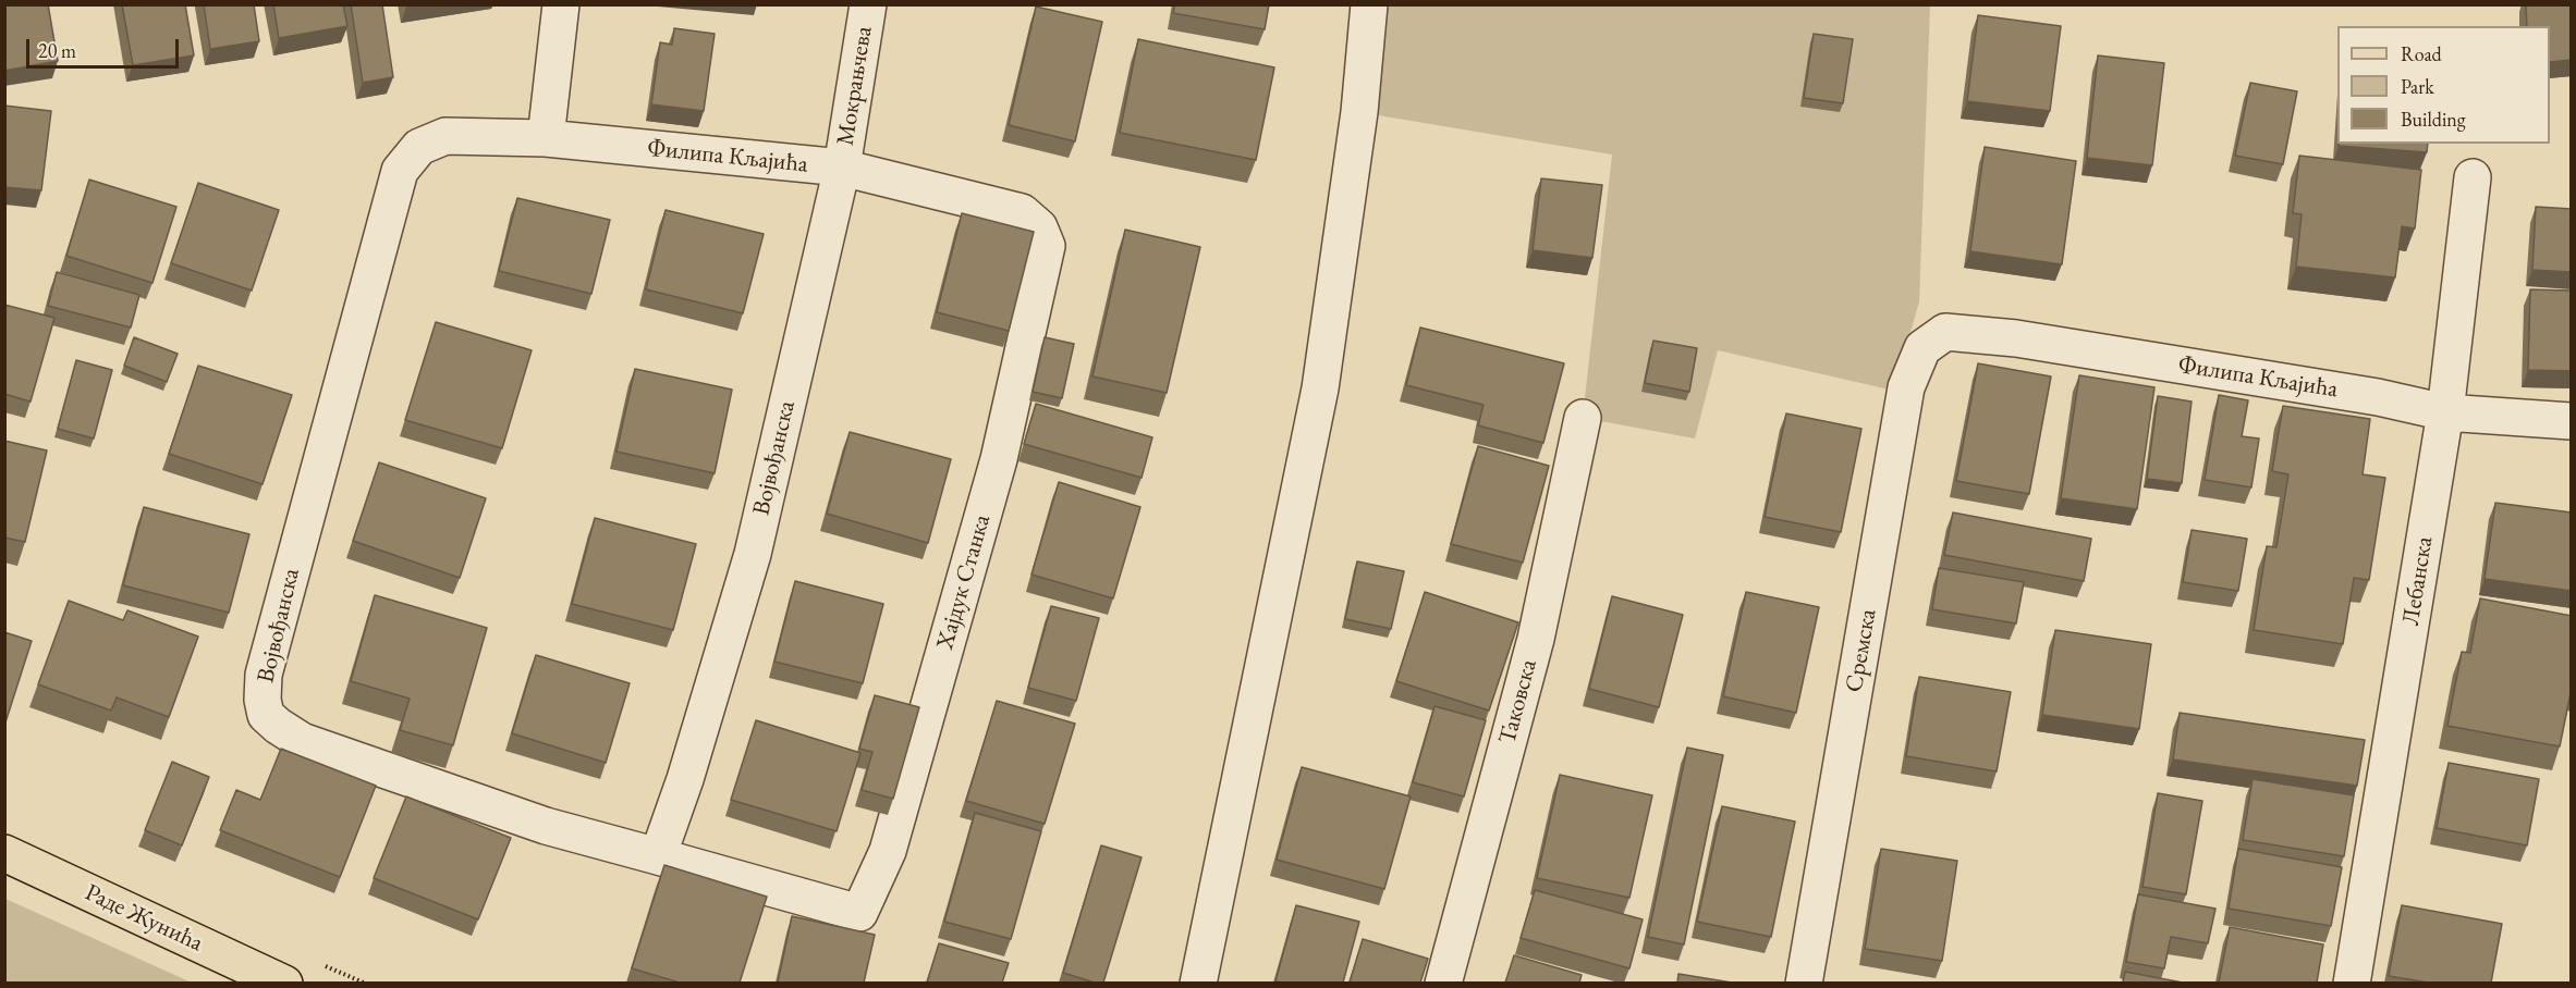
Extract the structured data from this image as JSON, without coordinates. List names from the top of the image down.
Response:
{
  "streets": {
    "main road": ["Раде Жунића"],
    "street": [
      "Мокрањчева",
      "Филипа Кљајића",
      "Војвођанска",
      "Лебанска",
      "Хајдук Станка",
      "Сремска",
      "Таковска"
    ]
  },
  "crossings": [
    ["Мокрањчева", "Филипа Кљајића"],
    ["Мокрањчева", "Војвођанска"],
    ["Филипа Кљајића", "Војвођанска"],
    ["Филипа Кљајића", "Лебанска"],
    ["Филипа Кљајића", "Хајдук Станка"],
    ["Филипа Кљајића", "Сремска"],
    ["Војвођанска", "Хајдук Станка"]
  ],
  "legend": ["Road", "Park", "Building"],
  "scale_bar": "20 m"
}
